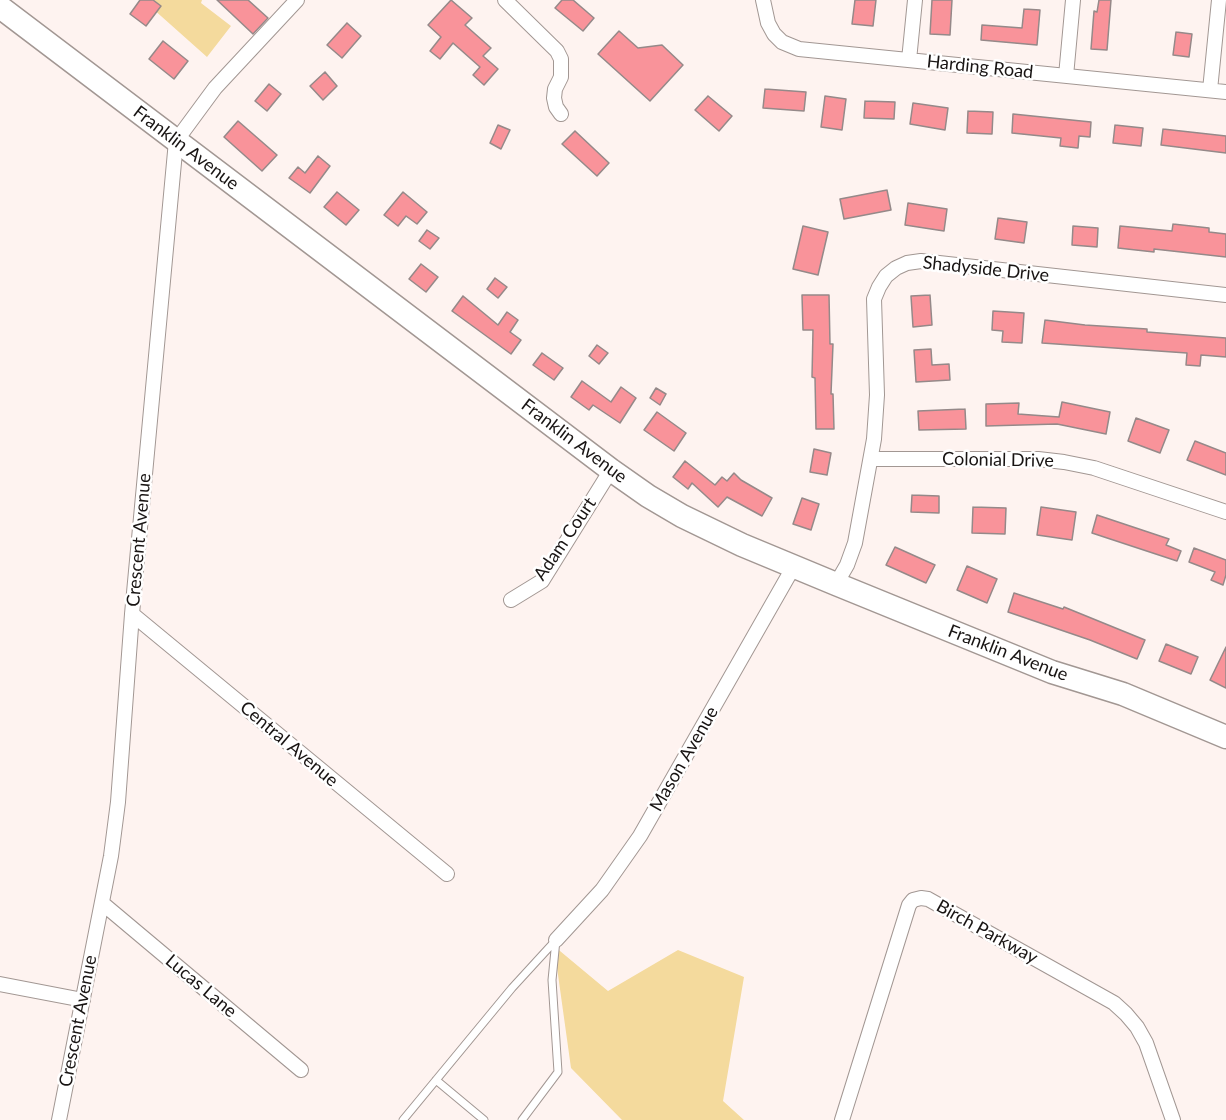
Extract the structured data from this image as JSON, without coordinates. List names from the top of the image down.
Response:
{
  "streets": {
    "main road": ["Franklin Avenue"],
    "street": [
      "Harding Road",
      "Shadyside Drive",
      "Colonial Drive",
      "Adam Court",
      "Crescent Avenue",
      "Central Avenue",
      "Mason Avenue",
      "Birch Parkway",
      "Lucas Lane"
    ]
  },
  "crossings": [
    ["Franklin Avenue", "Shadyside Drive"],
    ["Franklin Avenue", "Adam Court"],
    ["Franklin Avenue", "Crescent Avenue"],
    ["Franklin Avenue", "Mason Avenue"],
    ["Shadyside Drive", "Colonial Drive"],
    ["Crescent Avenue", "Central Avenue"],
    ["Crescent Avenue", "Lucas Lane"]
  ]
}
